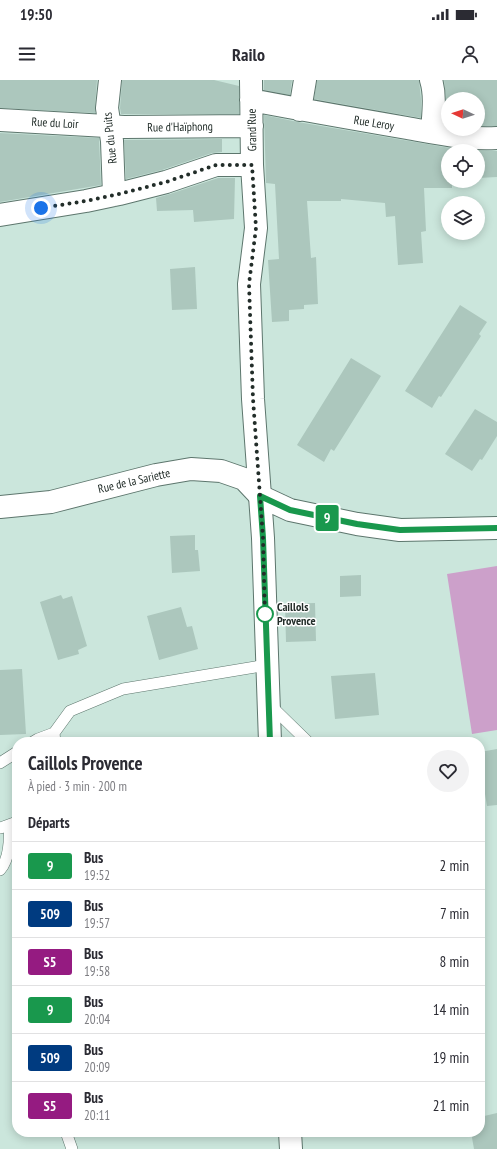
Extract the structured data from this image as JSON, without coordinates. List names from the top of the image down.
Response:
{
  "streets": {
    "street": [
      "Rue du Loir",
      "Rue Leroy",
      "Rue d'Haïphong",
      "Grand'Rue",
      "Rue du Puits",
      "Rue de la Sariette"
    ]
  },
  "crossings": [
    ["Rue du Loir", "Rue d'Haïphong"],
    ["Rue du Loir", "Rue du Puits"],
    ["Rue Leroy", "Grand'Rue"],
    ["Rue d'Haïphong", "Grand'Rue"],
    ["Rue d'Haïphong", "Rue du Puits"],
    ["Grand'Rue", "Rue de la Sariette"]
  ],
  "places": ["Caillols Provence"],
  "lines": ["bus line 9"],
  "north": "left",
  "page": {
    "status": "19:50",
    "header": "Railo",
    "on_map": "9",
    "heading": [
      ["Caillols Provence", "À pied · 3 min · 200 m"],
      "Départs"
    ],
    "list": [
      {
        "mark": "9",
        "name": "Bus",
        "note": "19:52",
        "value": "2 min"
      },
      {
        "mark": "509",
        "name": "Bus",
        "note": "19:57",
        "value": "7 min"
      },
      {
        "mark": "S5",
        "name": "Bus",
        "note": "19:58",
        "value": "8 min"
      },
      {
        "mark": "9",
        "name": "Bus",
        "note": "20:04",
        "value": "14 min"
      },
      {
        "mark": "509",
        "name": "Bus",
        "note": "20:09",
        "value": "19 min"
      },
      {
        "mark": "S5",
        "name": "Bus",
        "note": "20:11",
        "value": "21 min"
      }
    ]
  }
}
